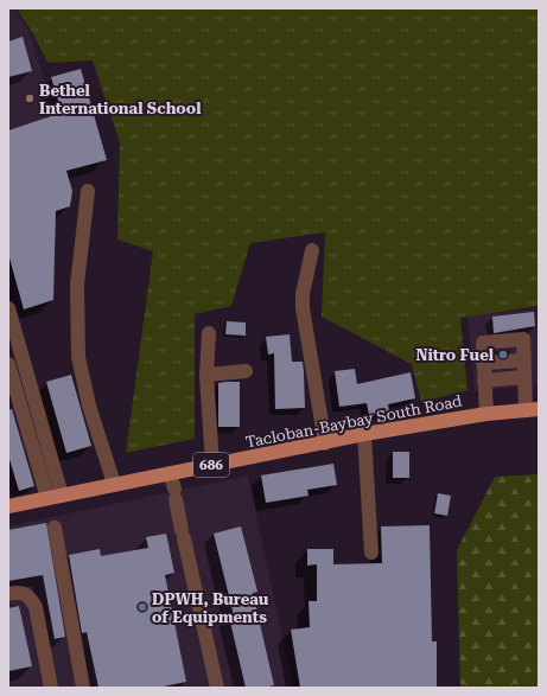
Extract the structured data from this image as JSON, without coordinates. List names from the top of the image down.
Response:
{
  "streets": {
    "main road": ["Tacloban-Baybay South Road", "686"]
  },
  "places": ["Bethel International School", "Nitro Fuel", "DPWH, Bureau of Equipments"]
}
